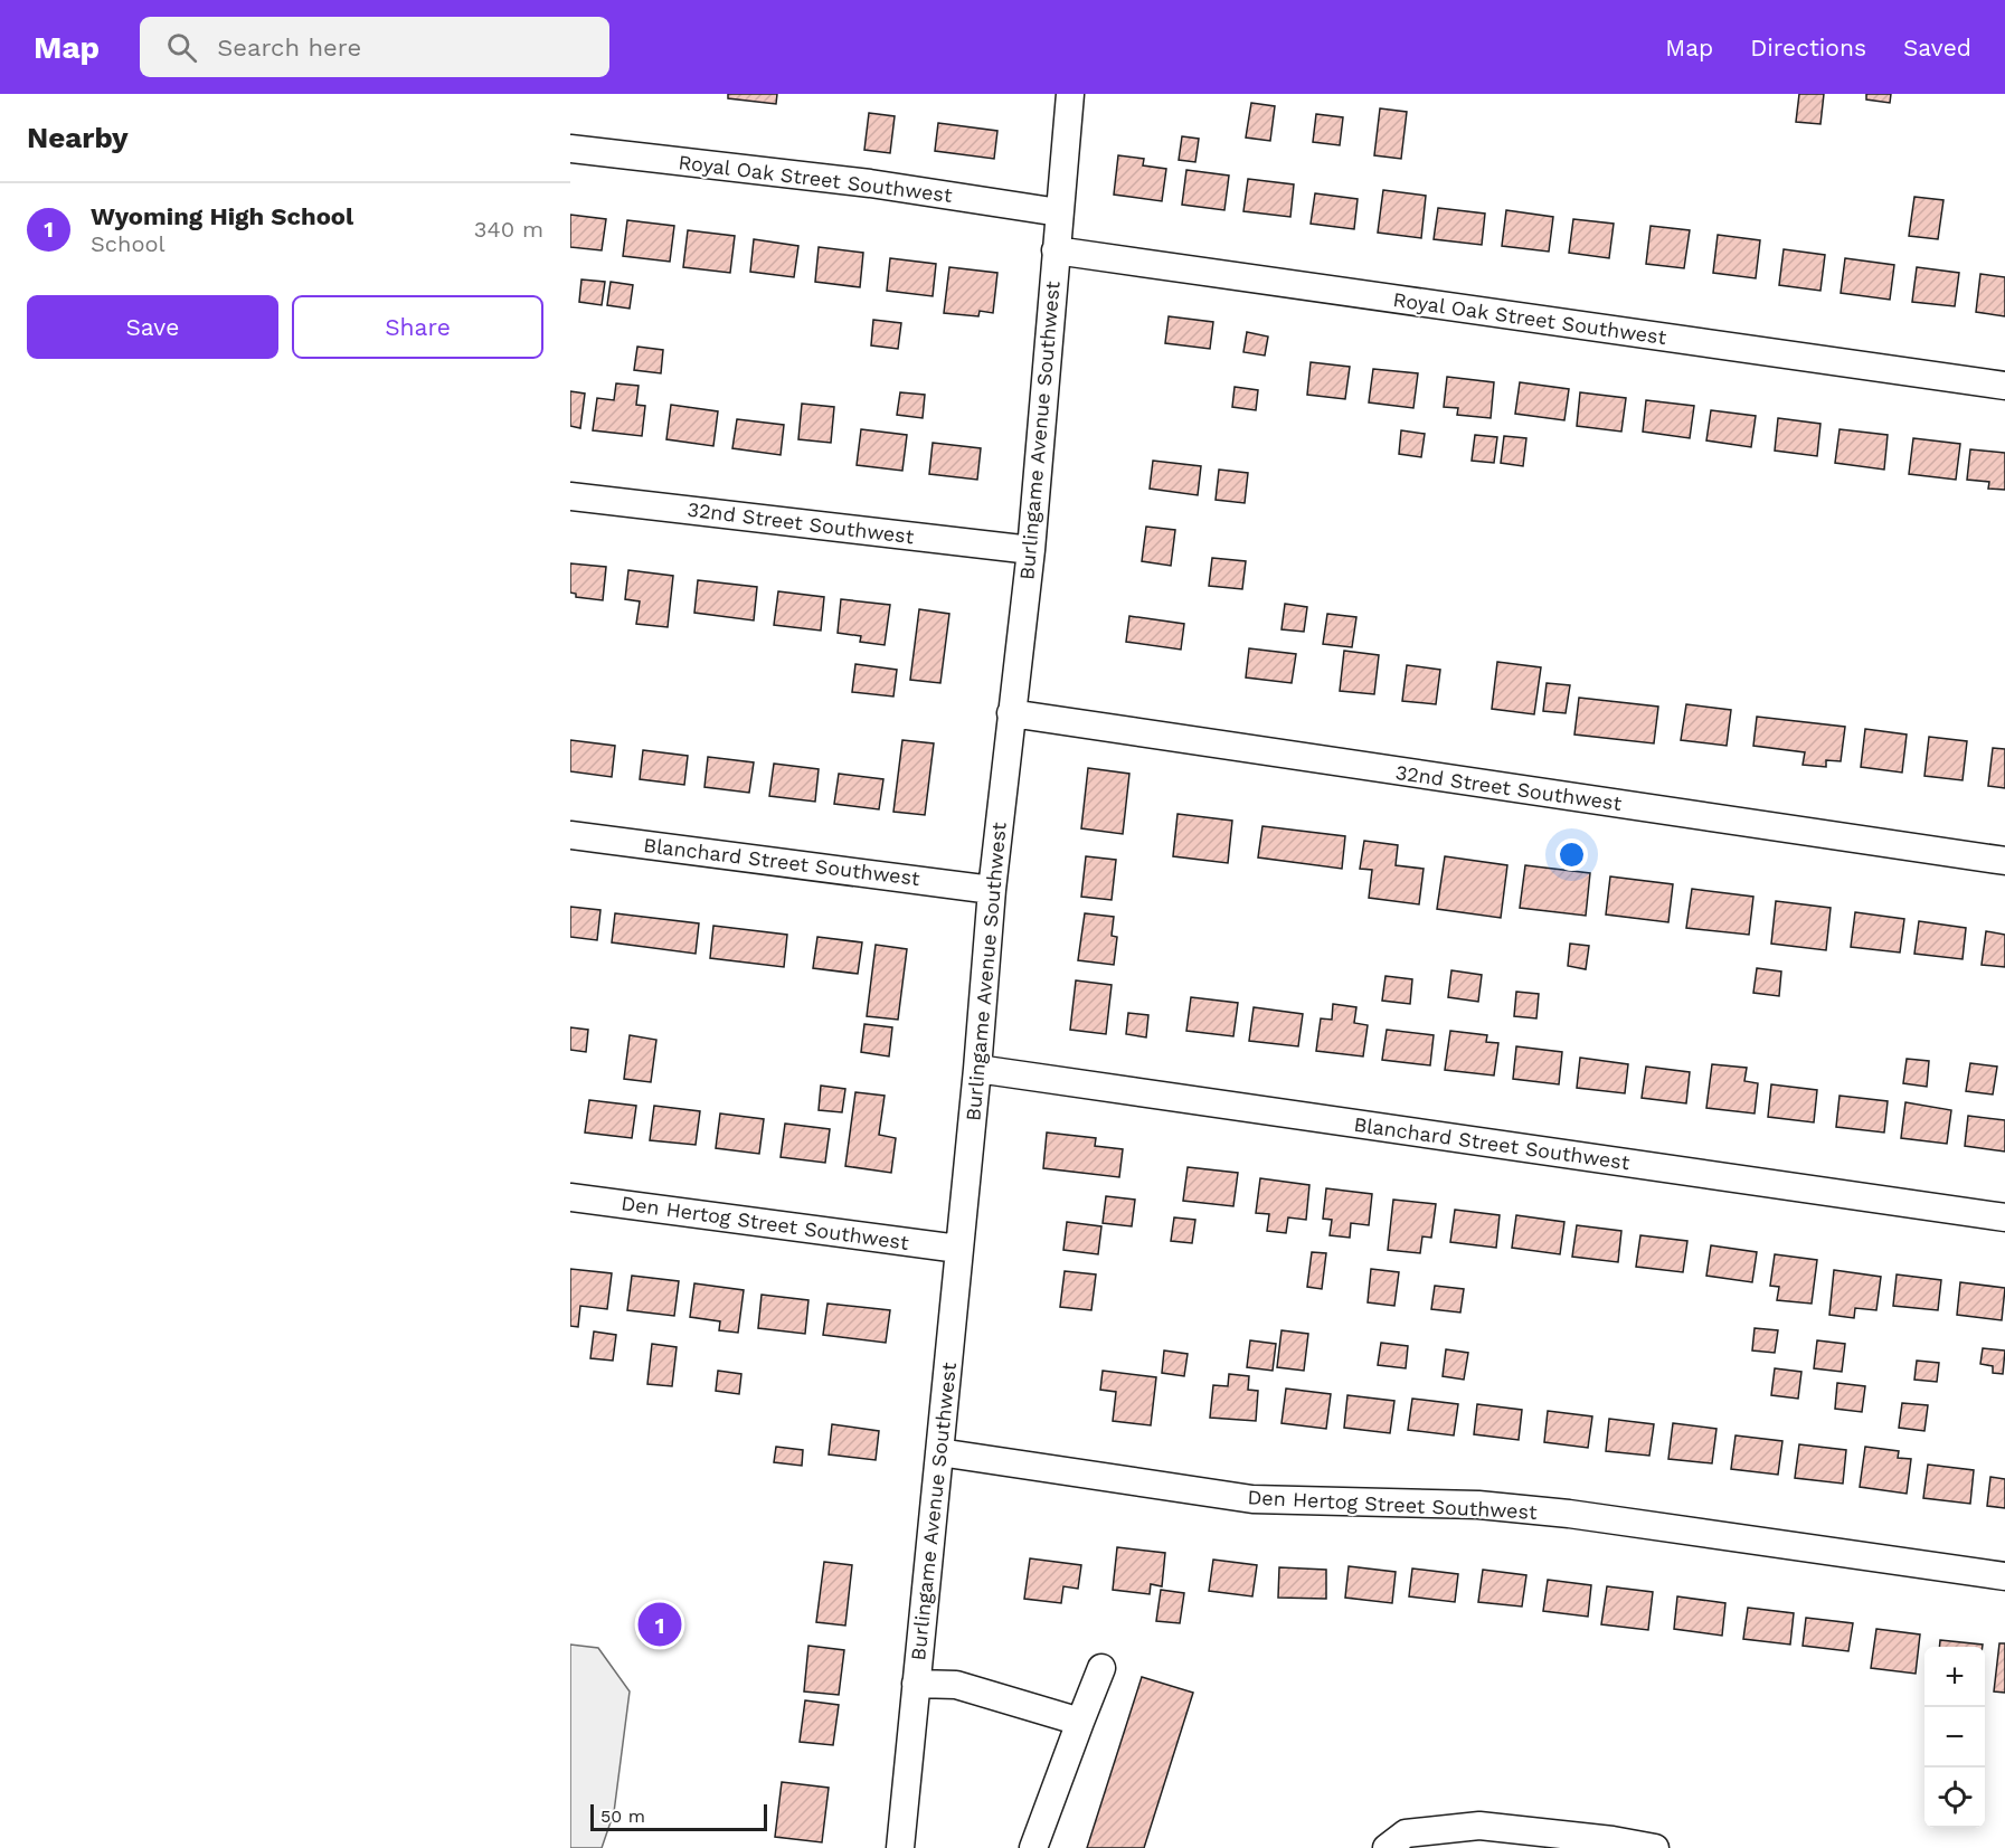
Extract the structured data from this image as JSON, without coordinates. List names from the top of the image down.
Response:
{
  "streets": {
    "street": [
      "Royal Oak Street Southwest",
      "Burlingame Avenue Southwest",
      "32nd Street Southwest",
      "Blanchard Street Southwest",
      "Den Hertog Street Southwest"
    ]
  },
  "crossings": [
    ["Royal Oak Street Southwest", "Burlingame Avenue Southwest"],
    ["Burlingame Avenue Southwest", "32nd Street Southwest"],
    ["Burlingame Avenue Southwest", "Blanchard Street Southwest"],
    ["Burlingame Avenue Southwest", "Den Hertog Street Southwest"]
  ],
  "scale_bar": "50 m",
  "page": {
    "header": "Map",
    "search": "Search here",
    "nav": ["Map", "Directions", "Saved"],
    "heading": "Nearby",
    "list": [
      {
        "mark": "1",
        "name": "Wyoming High School",
        "note": "School",
        "value": "340 m"
      }
    ],
    "buttons": ["Save", "Share"],
    "pins": "1",
    "map_buttons": ["+", "−"],
    "scale": "50 m"
  }
}
